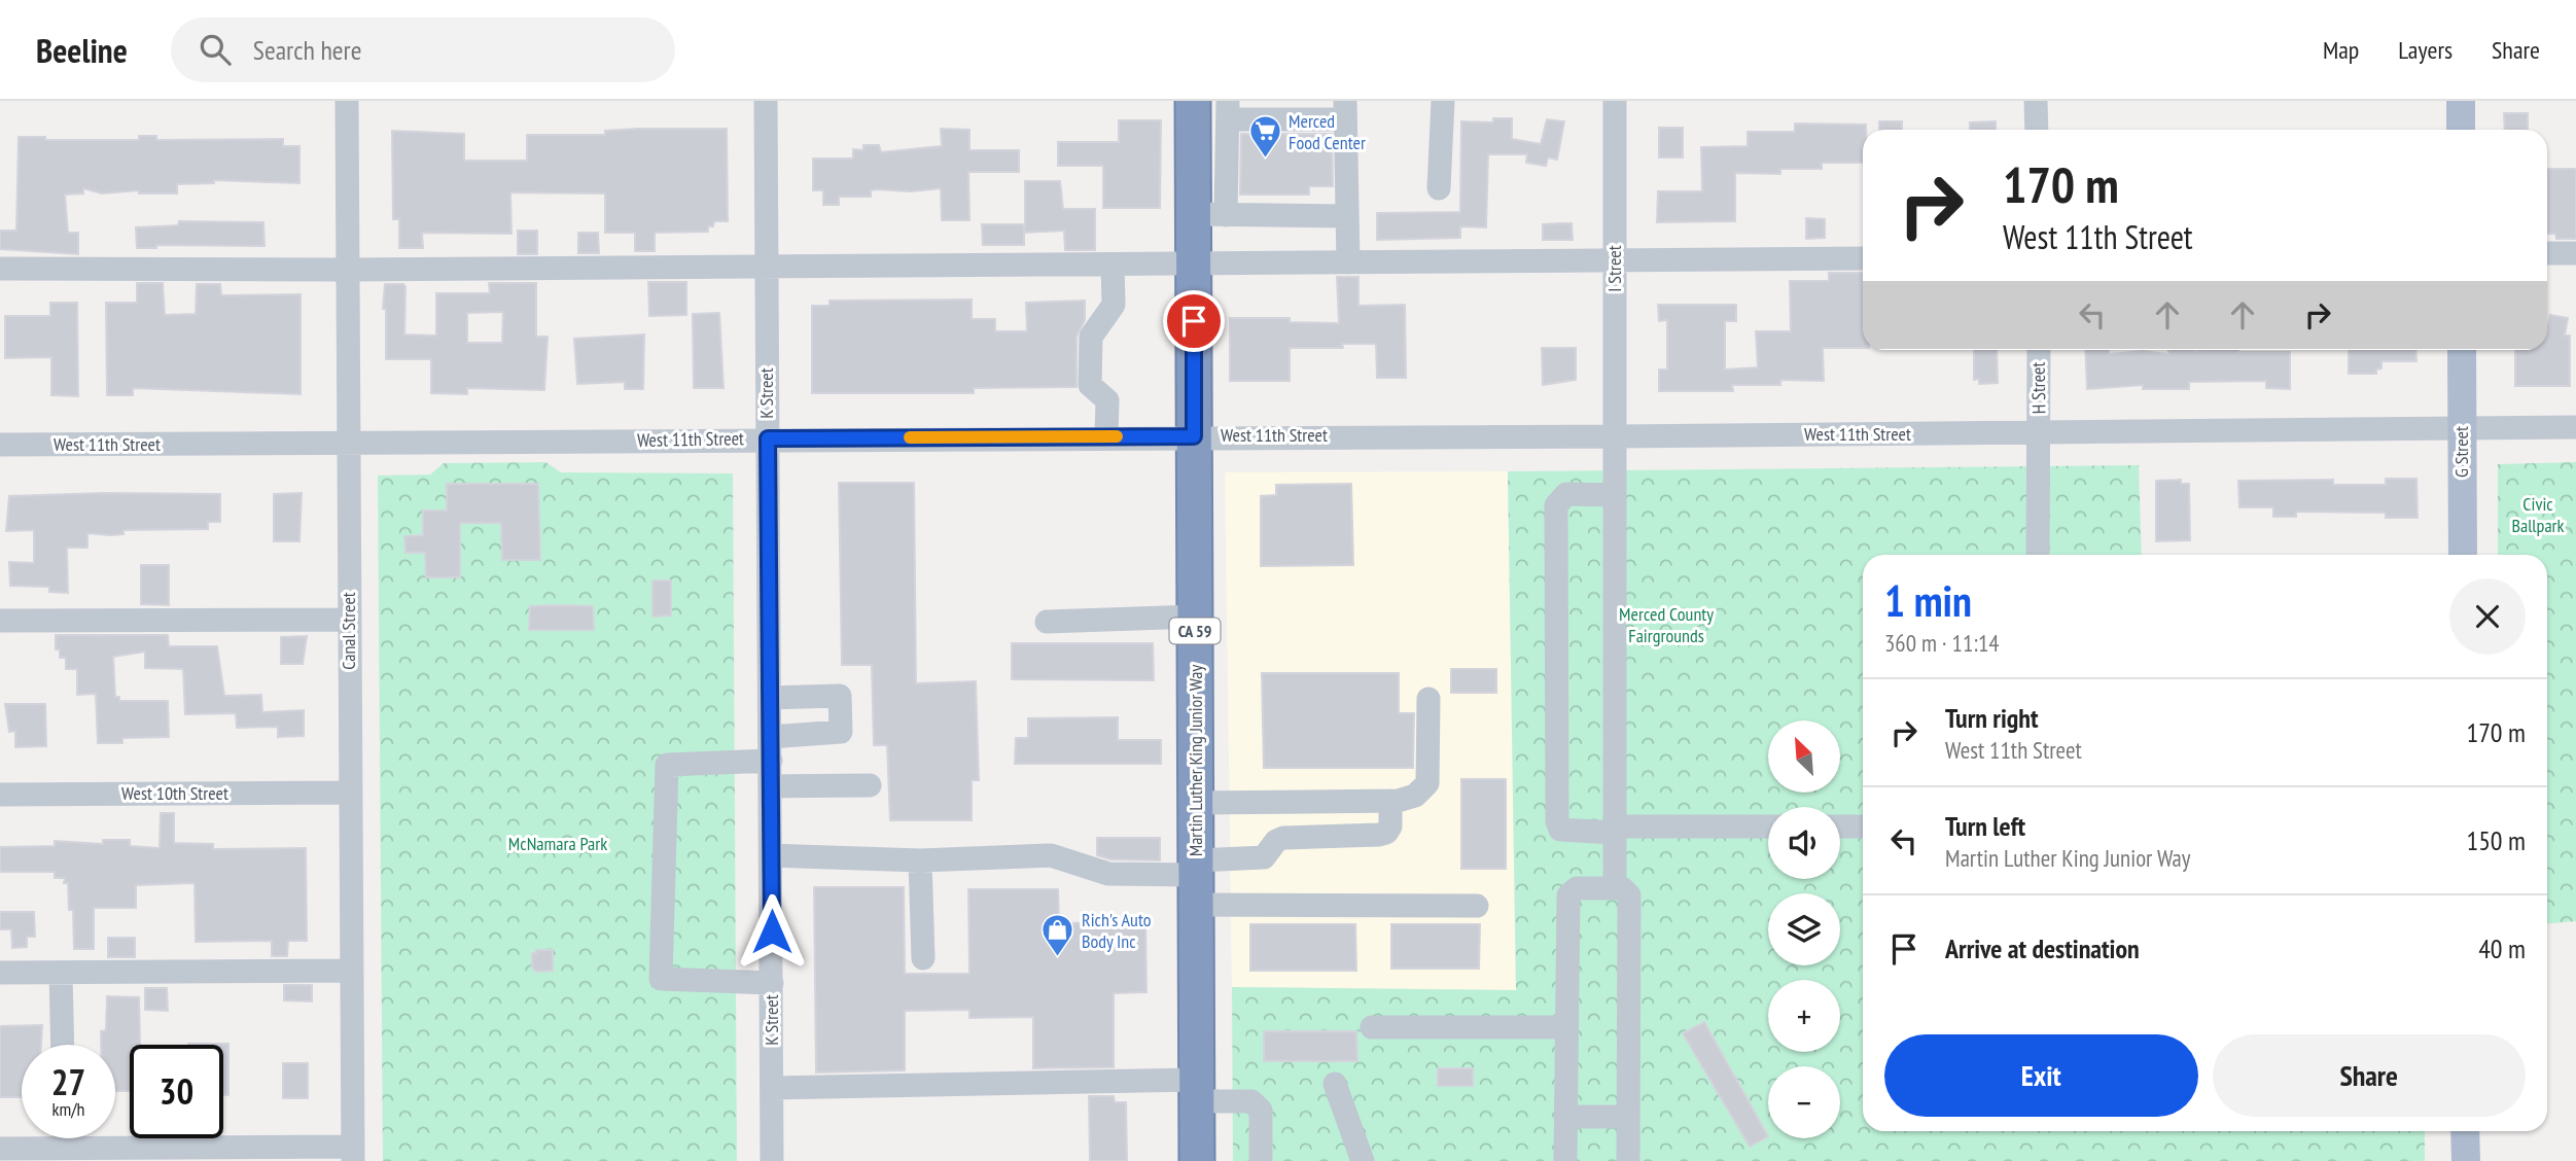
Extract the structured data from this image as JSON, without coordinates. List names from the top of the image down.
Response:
{
  "streets": {
    "highway": ["CA 59", "Martin Luther King Junior Way"],
    "main road": ["G Street"],
    "street": [
      "I Street",
      "H Street",
      "K Street",
      "West 11th Street",
      "Canal Street",
      "West 10th Street"
    ]
  },
  "crossings": [
    ["I Street", "West 11th Street"],
    ["H Street", "West 11th Street"],
    ["K Street", "West 11th Street"],
    ["West 11th Street", "G Street"],
    ["West 11th Street", "Canal Street"],
    ["West 11th Street", "Martin Luther King Junior Way"],
    ["Canal Street", "West 10th Street"]
  ],
  "parks": ["Civic Ballpark", "Merced County Fairgrounds", "McNamara Park"],
  "places": {
    "supermarket": ["Merced Food Center"],
    "shop": ["Rich's Auto Body Inc"]
  },
  "north": "top left",
  "page": {
    "header": "Beeline",
    "search": "Search here",
    "nav": ["Map", "Layers", "Share"],
    "turn": ["170 m", "West 11th Street"],
    "heading": ["1 min", "360 m · 11:14"],
    "list": [
      {
        "name": "Turn right",
        "note": "West 11th Street",
        "value": "170 m"
      },
      {
        "name": "Turn left",
        "note": "Martin Luther King Junior Way",
        "value": "150 m"
      },
      {
        "name": "Arrive at destination",
        "value": "40 m"
      }
    ],
    "map_buttons": ["+", "−"],
    "buttons": ["Exit", "Share"],
    "speed": "27 km/h",
    "limit": "30"
  }
}
